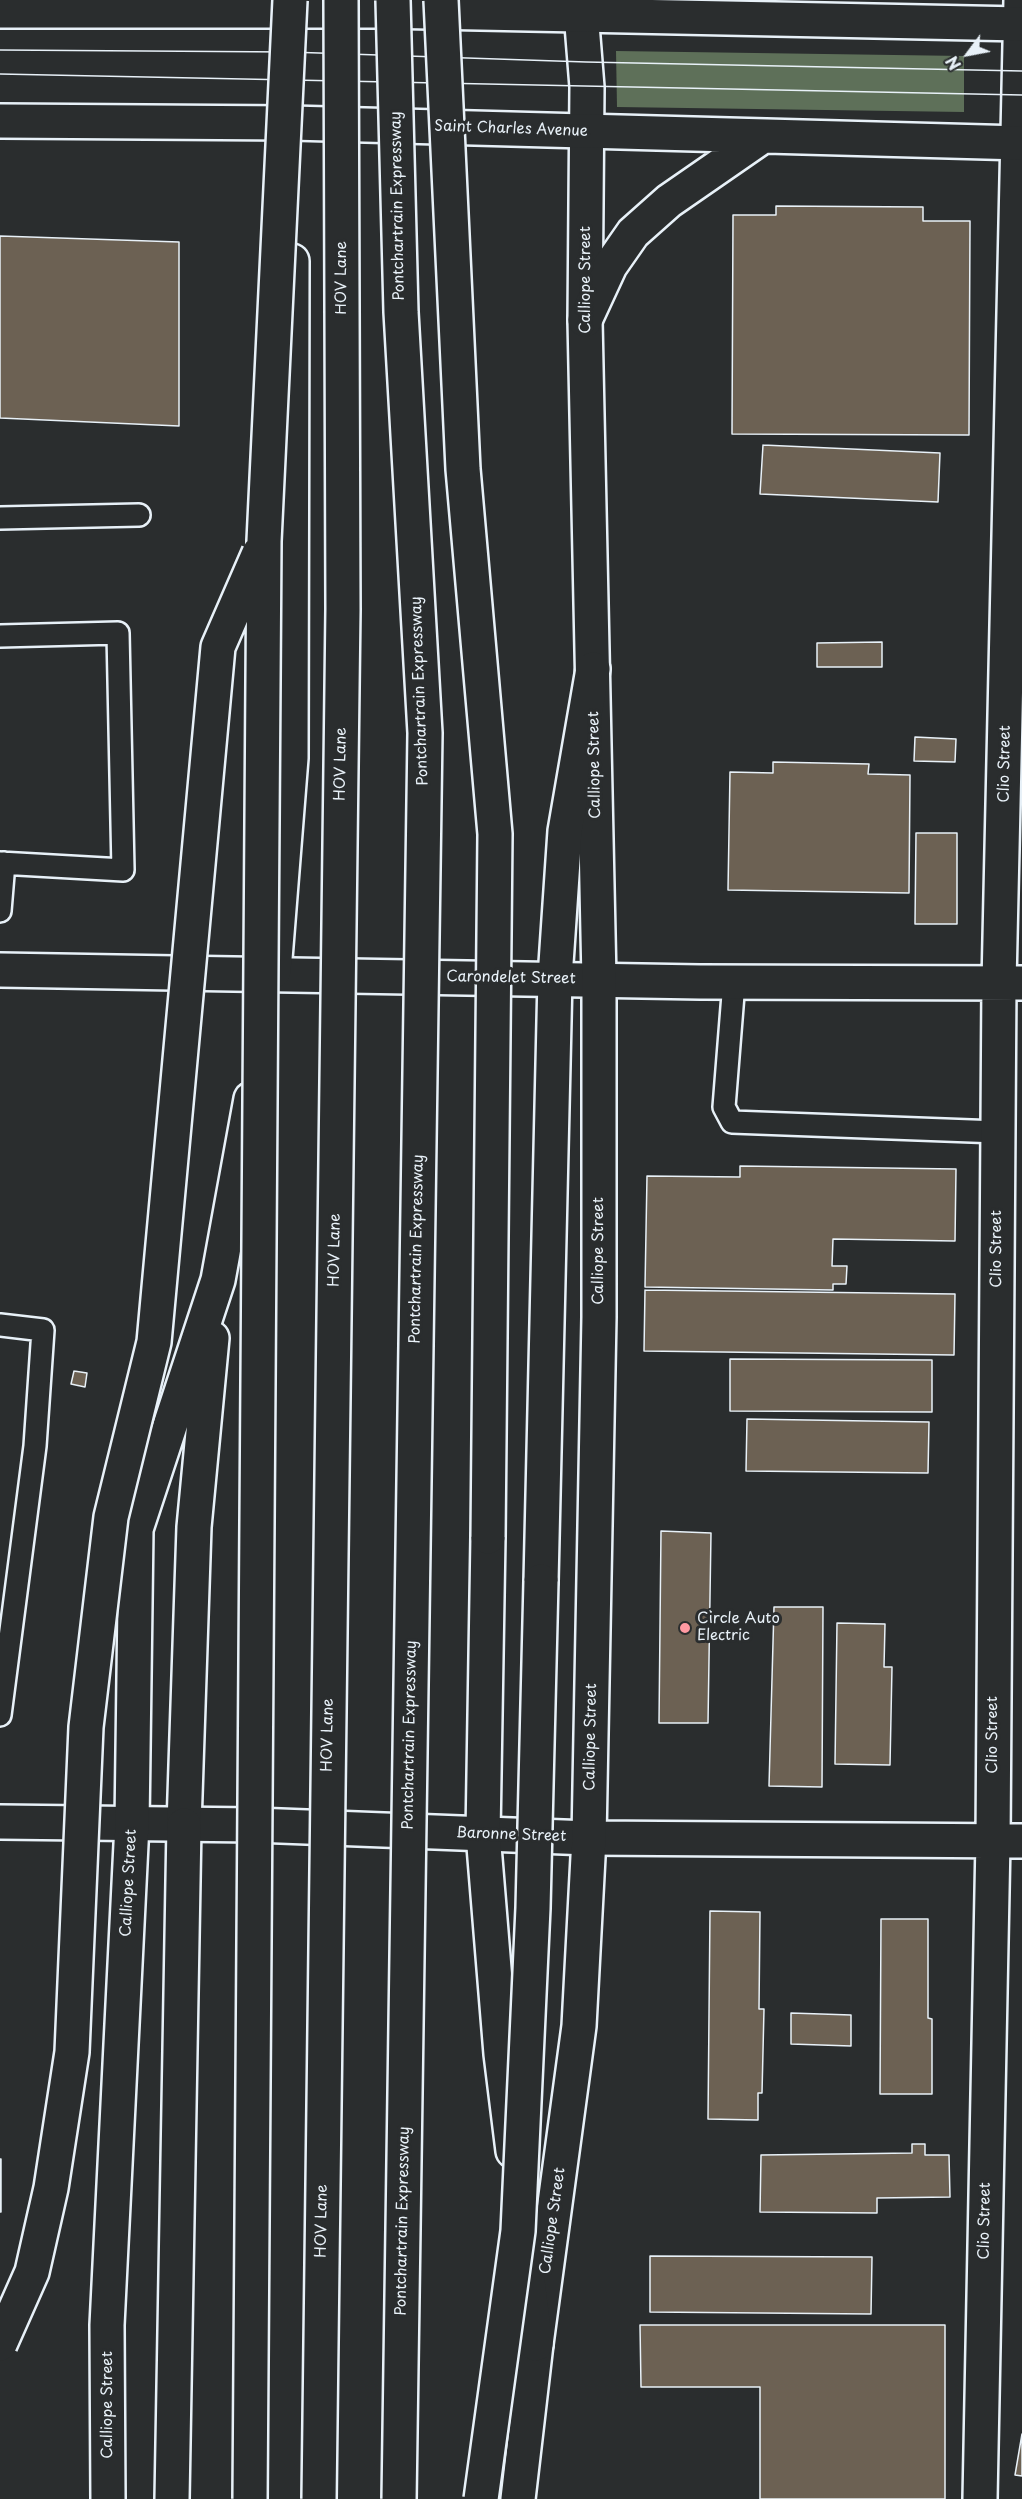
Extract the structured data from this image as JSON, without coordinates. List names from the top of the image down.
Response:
{
  "streets": {
    "main road": [
      "Saint Charles Avenue",
      "Pontchartrain Expressway",
      "HOV Lane",
      "Calliope Street",
      "Clio Street",
      "Carondelet Street",
      "Baronne Street"
    ]
  },
  "crossings": [
    ["Saint Charles Avenue", "Calliope Street"],
    ["Saint Charles Avenue", "Clio Street"],
    ["Calliope Street", "Carondelet Street"],
    ["Calliope Street", "Baronne Street"],
    ["Clio Street", "Carondelet Street"],
    ["Clio Street", "Baronne Street"]
  ],
  "places": ["Circle Auto Electric"],
  "north": "bottom left"
}
